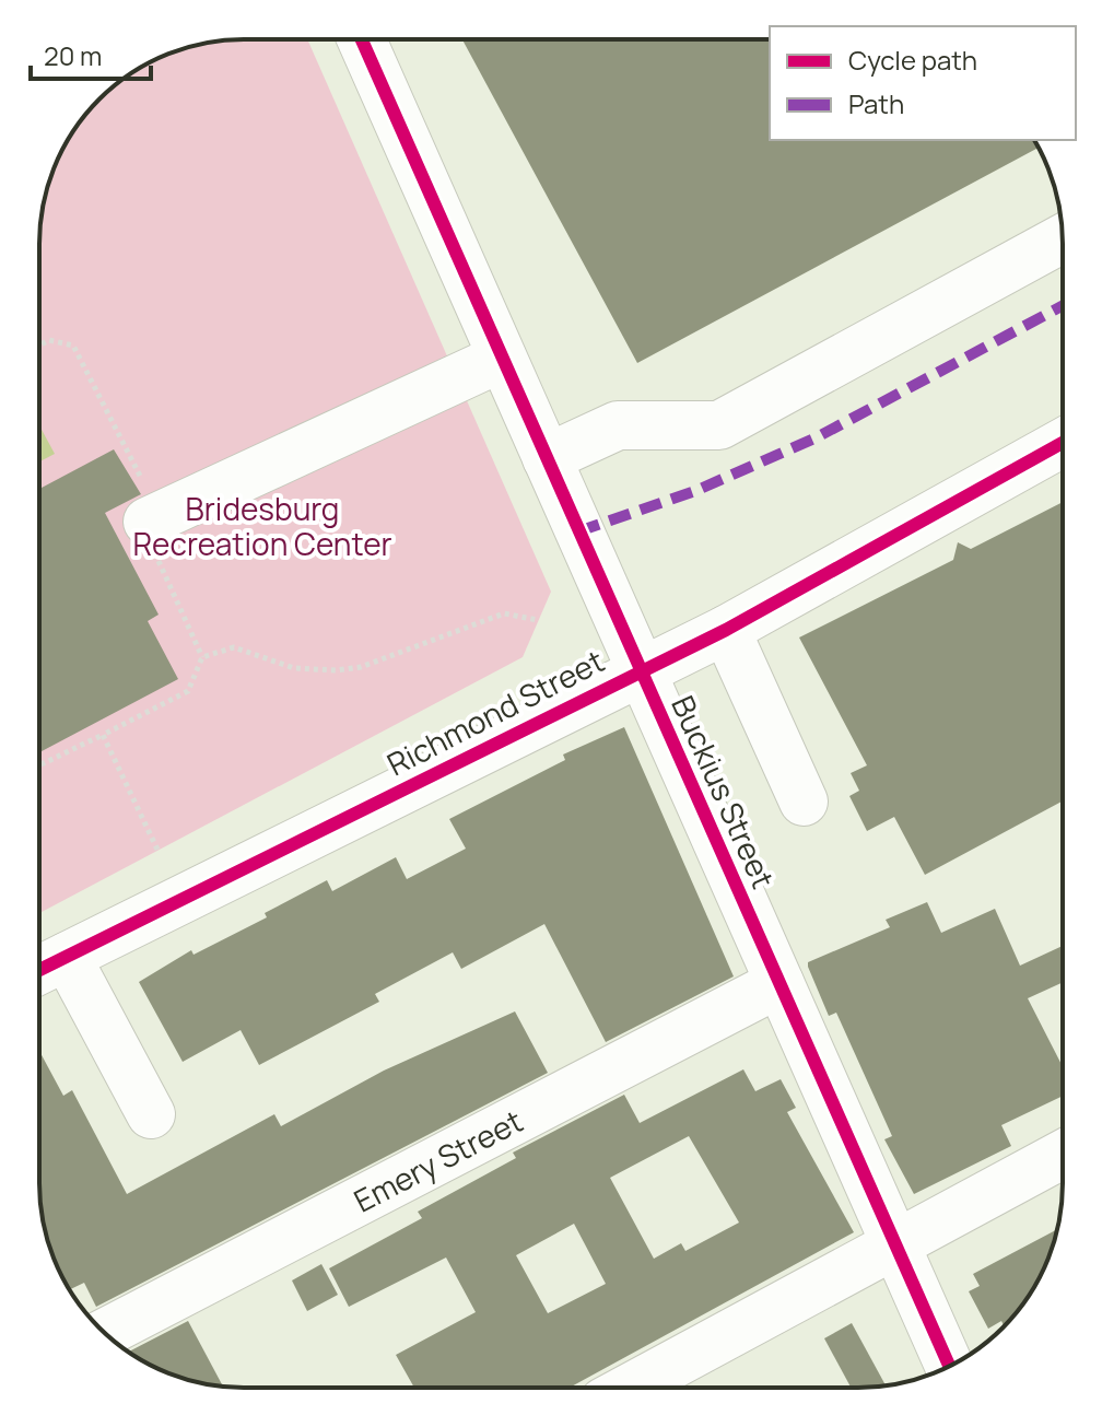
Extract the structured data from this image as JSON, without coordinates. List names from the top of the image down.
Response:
{
  "streets": {
    "street": ["Richmond Street", "Buckius Street", "Emery Street"]
  },
  "crossings": [
    ["Richmond Street", "Buckius Street"],
    ["Buckius Street", "Emery Street"]
  ],
  "parks": ["Bridesburg Recreation Center"],
  "legend": ["Cycle path", "Path"],
  "scale_bar": "20 m"
}
